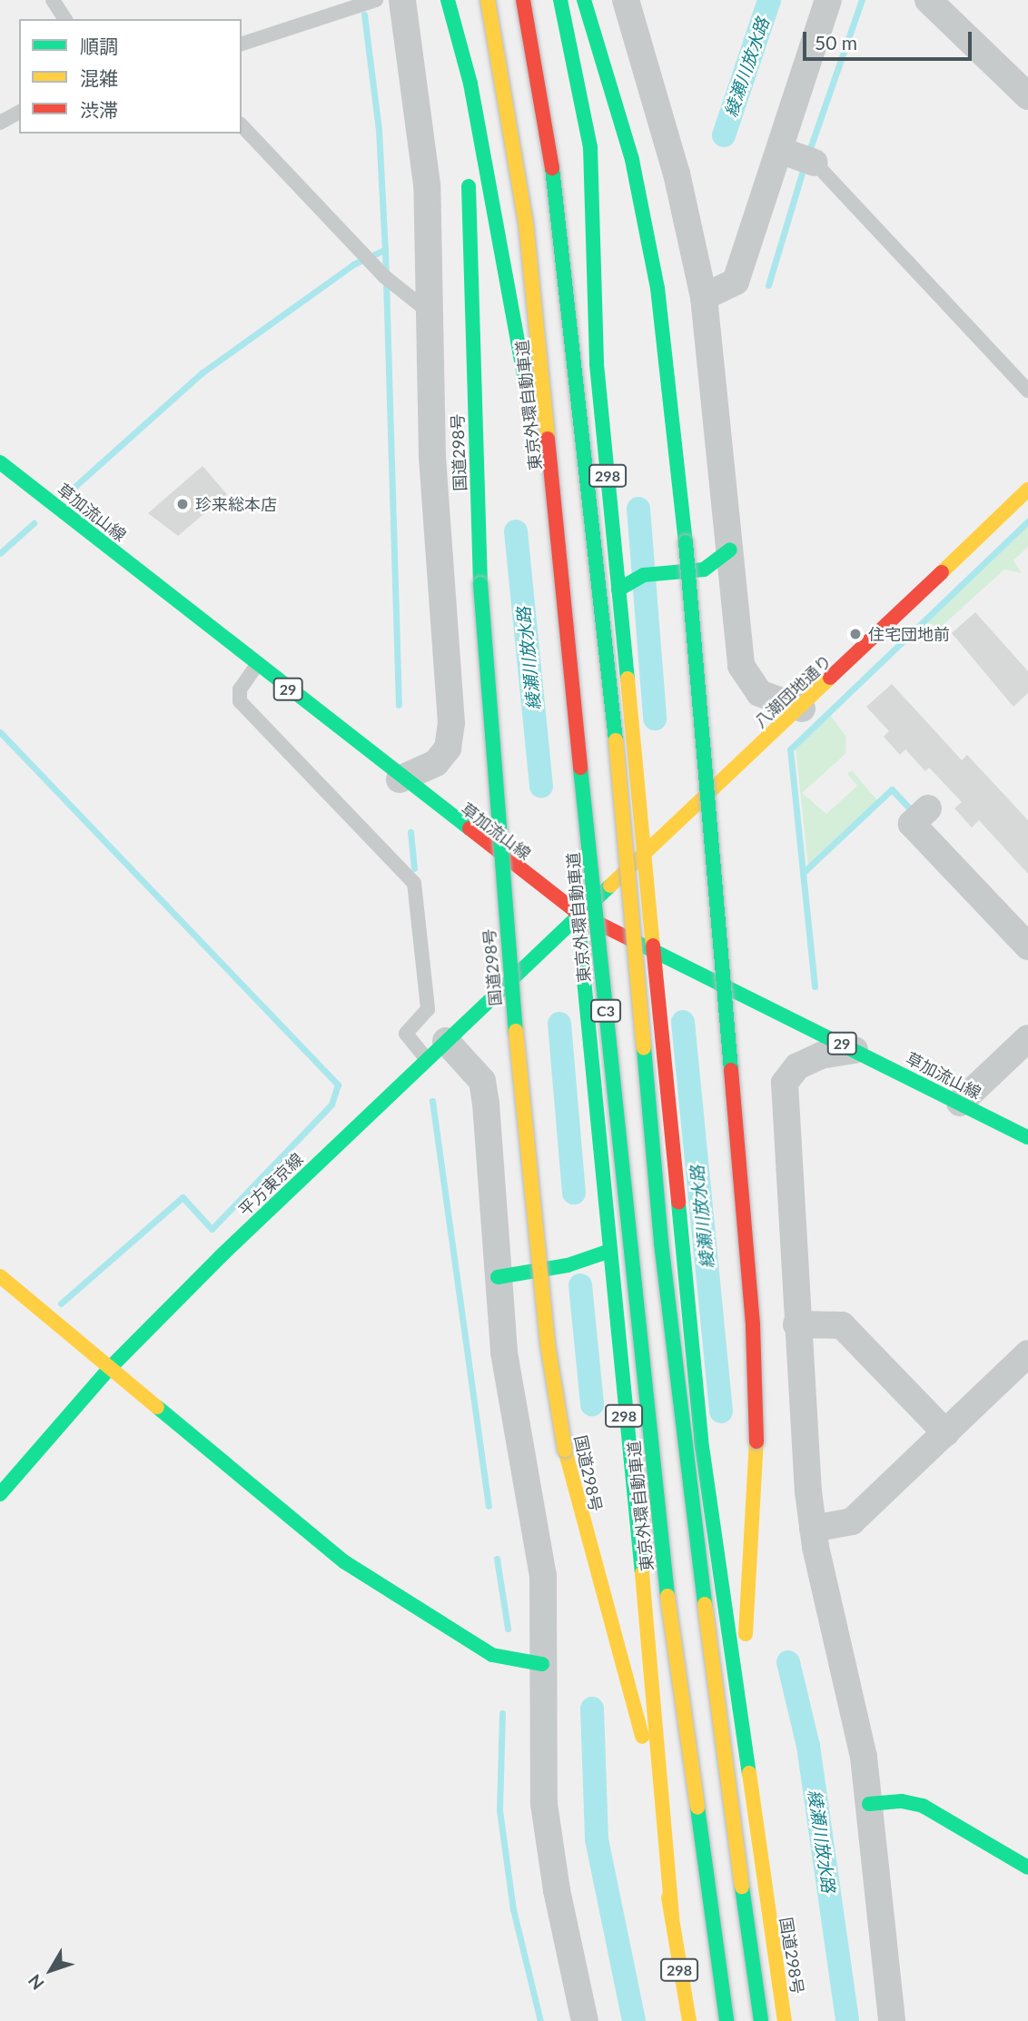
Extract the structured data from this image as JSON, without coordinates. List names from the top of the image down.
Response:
{
  "streets": {
    "main road": [
      "東京外環自動車道",
      "国道298号",
      "298",
      "草加流山線",
      "29",
      "八潮団地通り",
      "C3",
      "平方東京線"
    ]
  },
  "crossings": [
    ["国道298号", "草加流山線"],
    ["国道298号", "八潮団地通り"],
    ["国道298号", "平方東京線"],
    ["草加流山線", "八潮団地通り"],
    ["草加流山線", "平方東京線"],
    ["八潮団地通り", "平方東京線"]
  ],
  "water": ["綾瀬川放水路"],
  "places": ["珍来総本店", "住宅団地前"],
  "legend": ["順調", "混雑", "渋滞"],
  "scale_bar": "50 m",
  "north": "bottom left"
}
